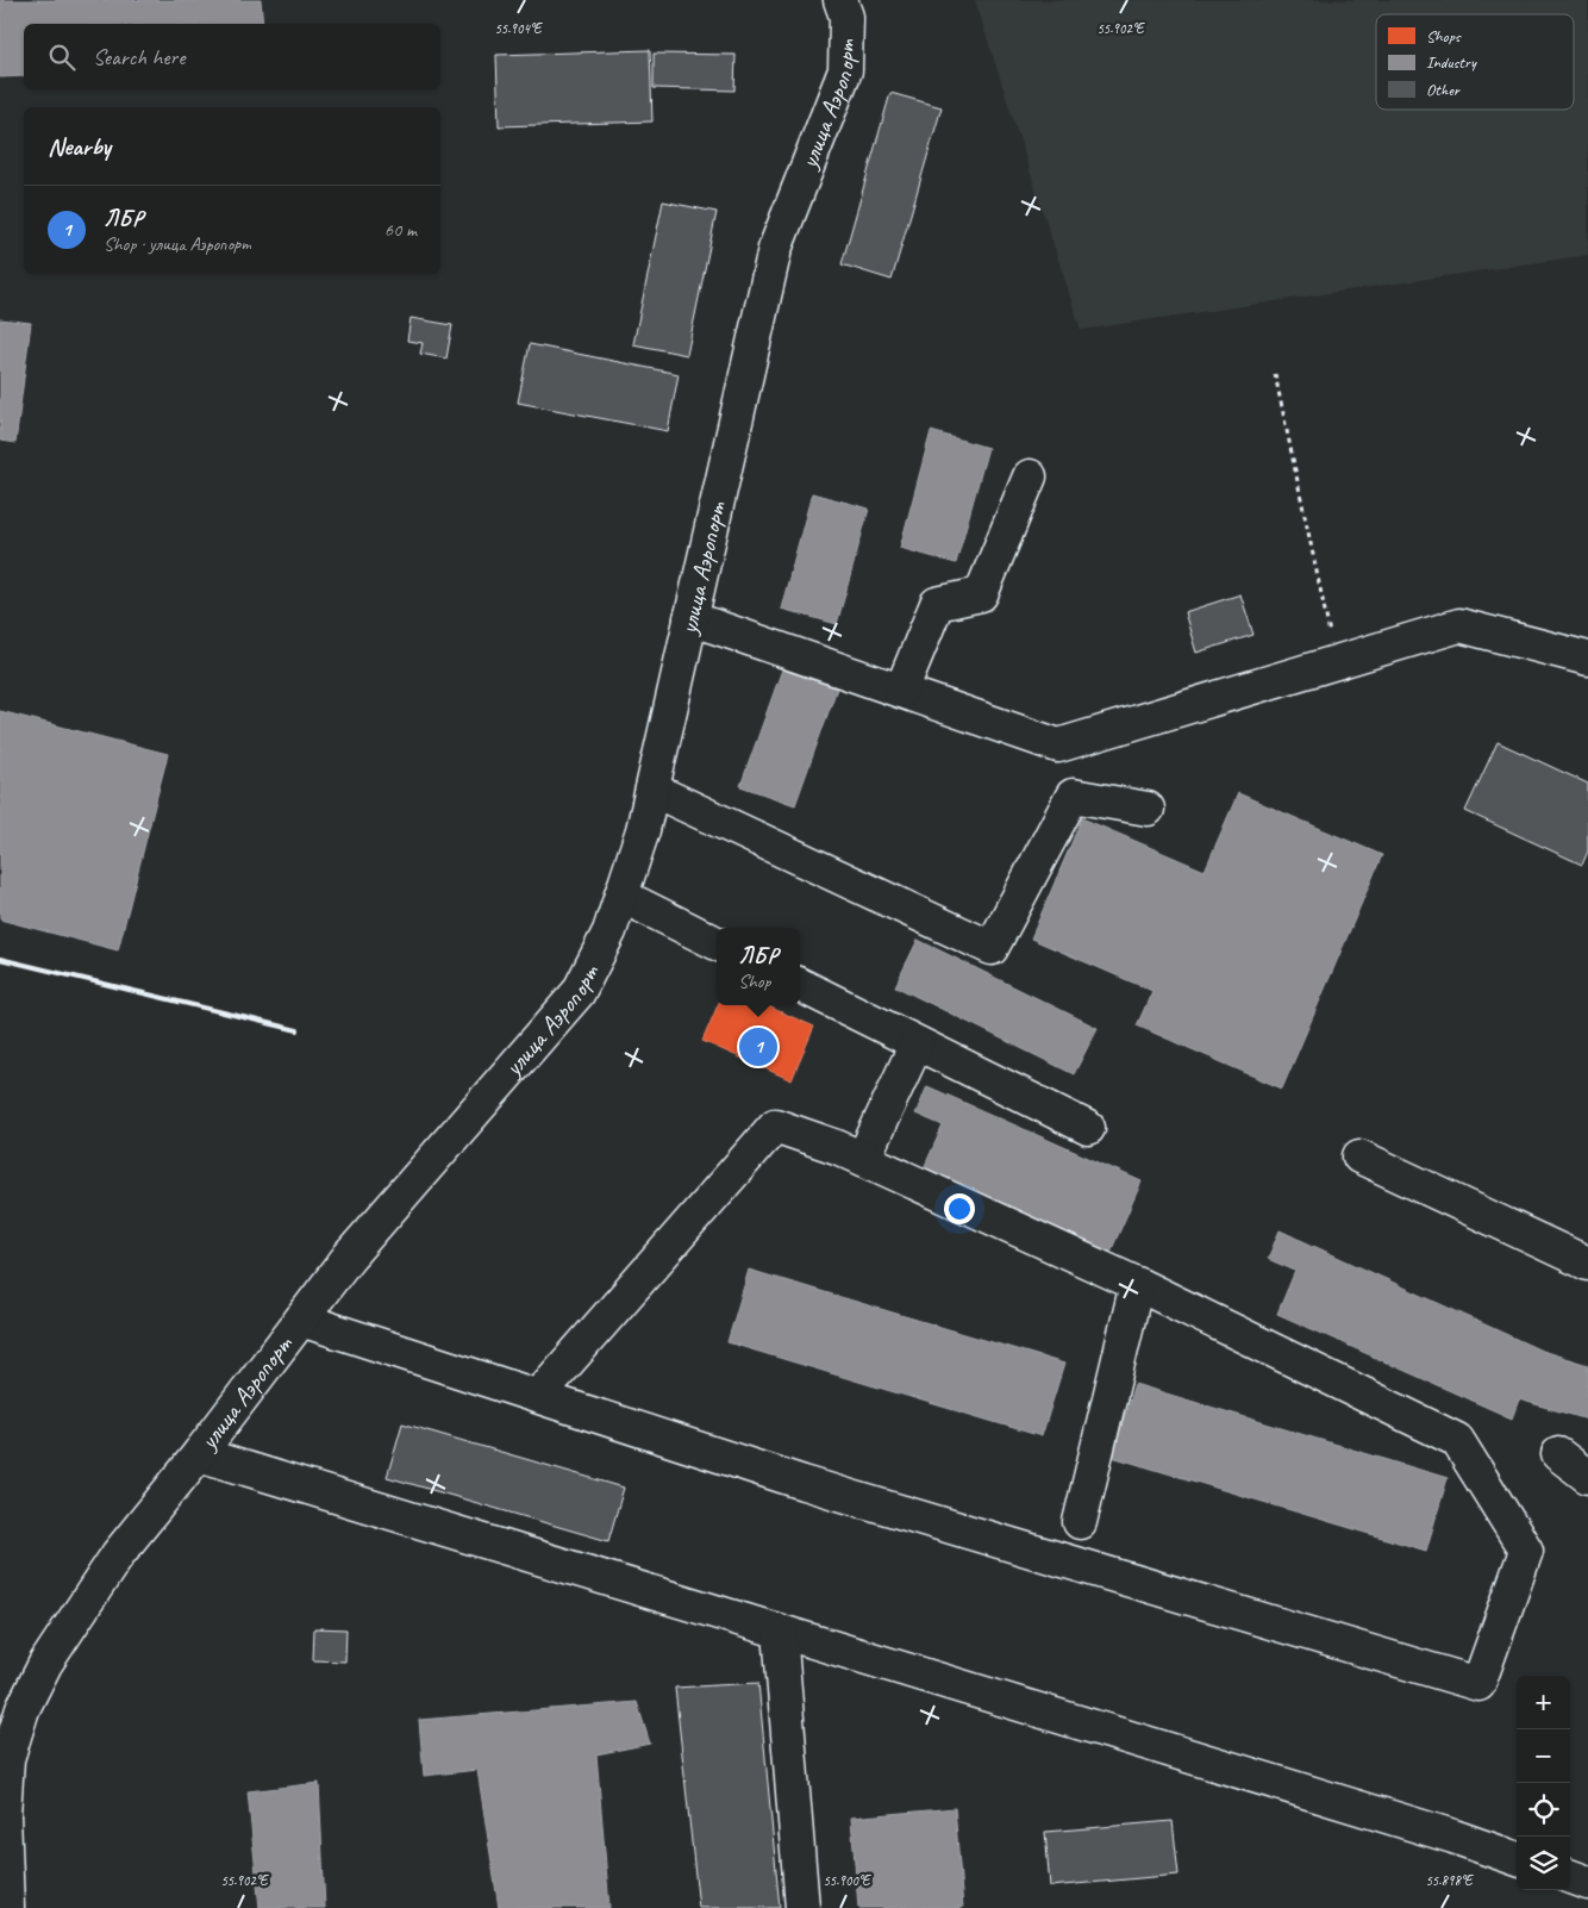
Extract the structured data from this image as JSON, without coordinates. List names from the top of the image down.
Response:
{
  "streets": {
    "street": ["улица Аэропорт"]
  },
  "legend": ["Shops", "Industry", "Other"],
  "page": {
    "search": "Search here",
    "heading": "Nearby",
    "list": [
      {
        "mark": "1",
        "name": "ЛБР",
        "note": "Shop · улица Аэропорт",
        "value": "60 m"
      }
    ],
    "popup": ["ЛБР", "Shop"],
    "pins": "1",
    "map_buttons": ["+", "−"]
  },
  "coordinates": [
    "55.904°E",
    "55.902°E",
    "55.900°E",
    "55.898°E"
  ]
}
